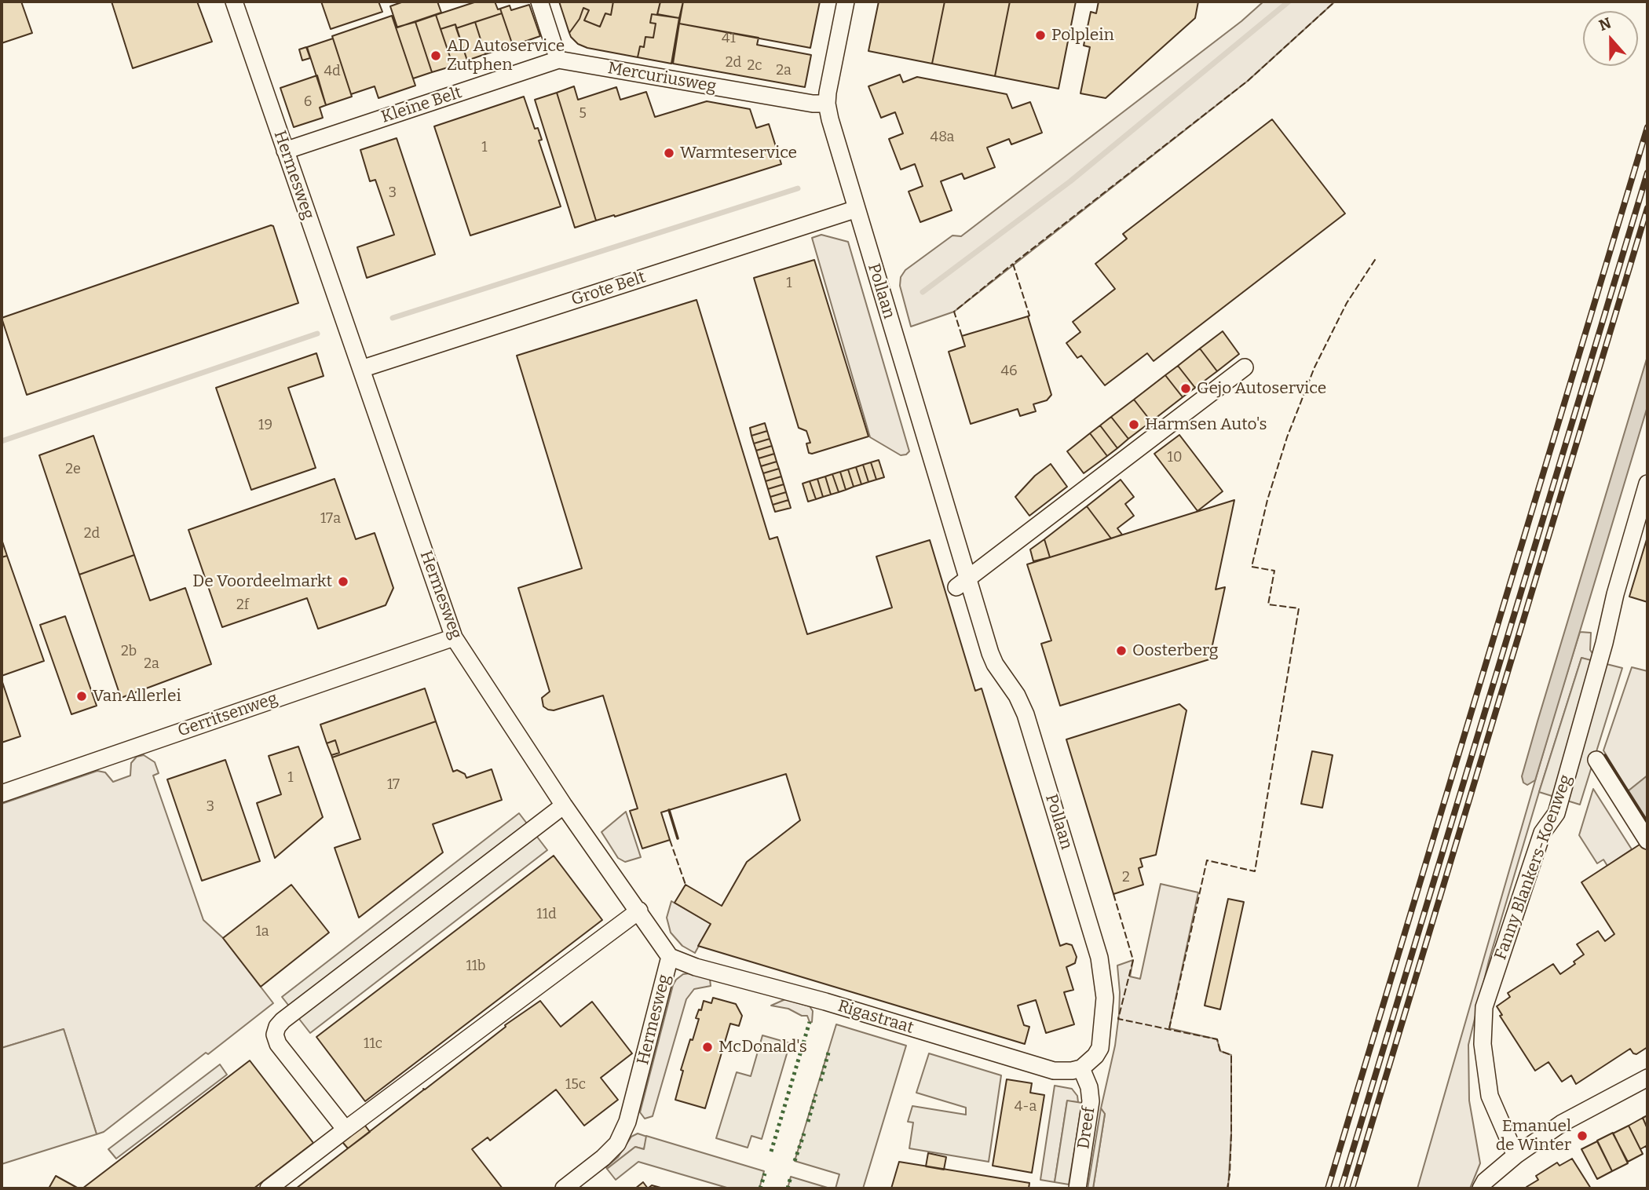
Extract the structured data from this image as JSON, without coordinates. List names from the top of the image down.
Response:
{
  "streets": {
    "street": [
      "Mercuriusweg",
      "Kleine Belt",
      "Hermesweg",
      "Grote Belt",
      "Pollaan",
      "Gerritsenweg",
      "Fanny Blankers-Koenweg",
      "Rigastraat",
      "Dreef"
    ]
  },
  "crossings": [
    ["Mercuriusweg", "Kleine Belt"],
    ["Mercuriusweg", "Pollaan"],
    ["Kleine Belt", "Hermesweg"],
    ["Hermesweg", "Grote Belt"],
    ["Hermesweg", "Gerritsenweg"],
    ["Hermesweg", "Rigastraat"],
    ["Grote Belt", "Pollaan"],
    ["Pollaan", "Rigastraat"],
    ["Pollaan", "Dreef"],
    ["Rigastraat", "Dreef"]
  ],
  "places": [
    "Polplein",
    "AD Autoservice Zutphen",
    "Warmteservice",
    "Gejo Autoservice",
    "Harmsen Auto's",
    "De Voordeelmarkt",
    "Oosterberg",
    "Van Allerlei",
    "McDonald's",
    "Emanuel de Winter"
  ],
  "house_numbers": [
    "41",
    "2d",
    "2c",
    "2a",
    "4d",
    "6",
    "5",
    "48a",
    "1",
    "3",
    "1",
    "46",
    "19",
    "10",
    "2e",
    "17a",
    "2d",
    "2f",
    "2b",
    "2a",
    "1",
    "17",
    "3",
    "2",
    "11d",
    "1a",
    "11b",
    "11c",
    "15c",
    "4-a"
  ],
  "north": "top"
}
